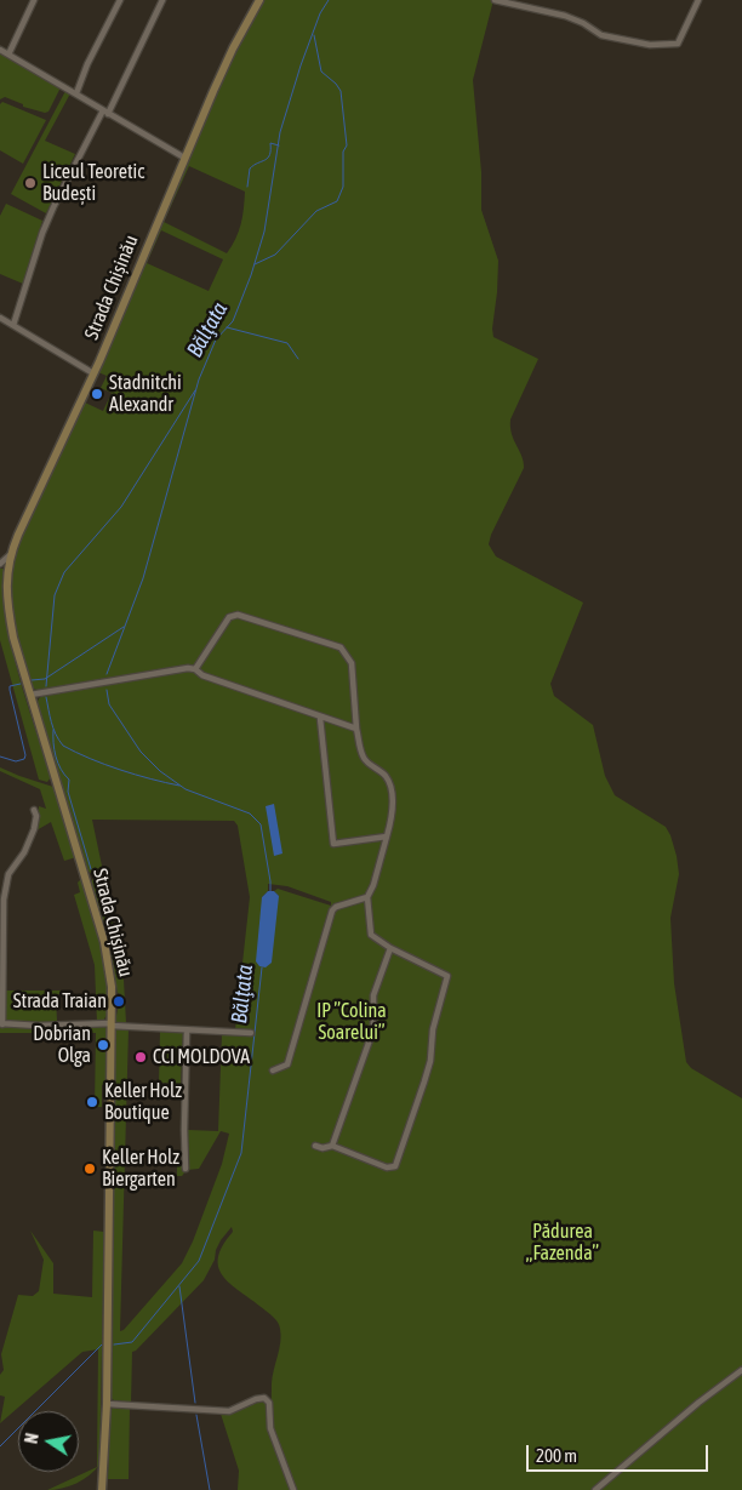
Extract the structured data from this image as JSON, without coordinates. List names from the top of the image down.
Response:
{
  "streets": {
    "street": ["Strada Chișinău"]
  },
  "water": ["Bălţata"],
  "parks": ["IP ”Colina Soarelui”", "Pădurea „Fazenda”"],
  "places": [
    "Liceul Teoretic Budești",
    "Stadnitchi Alexandr",
    "Strada Traian",
    "Dobrian Olga",
    "CCI MOLDOVA",
    "Keller Holz Boutique",
    "Keller Holz Biergarten"
  ],
  "scale_bar": "200 m",
  "north": "left"
}
